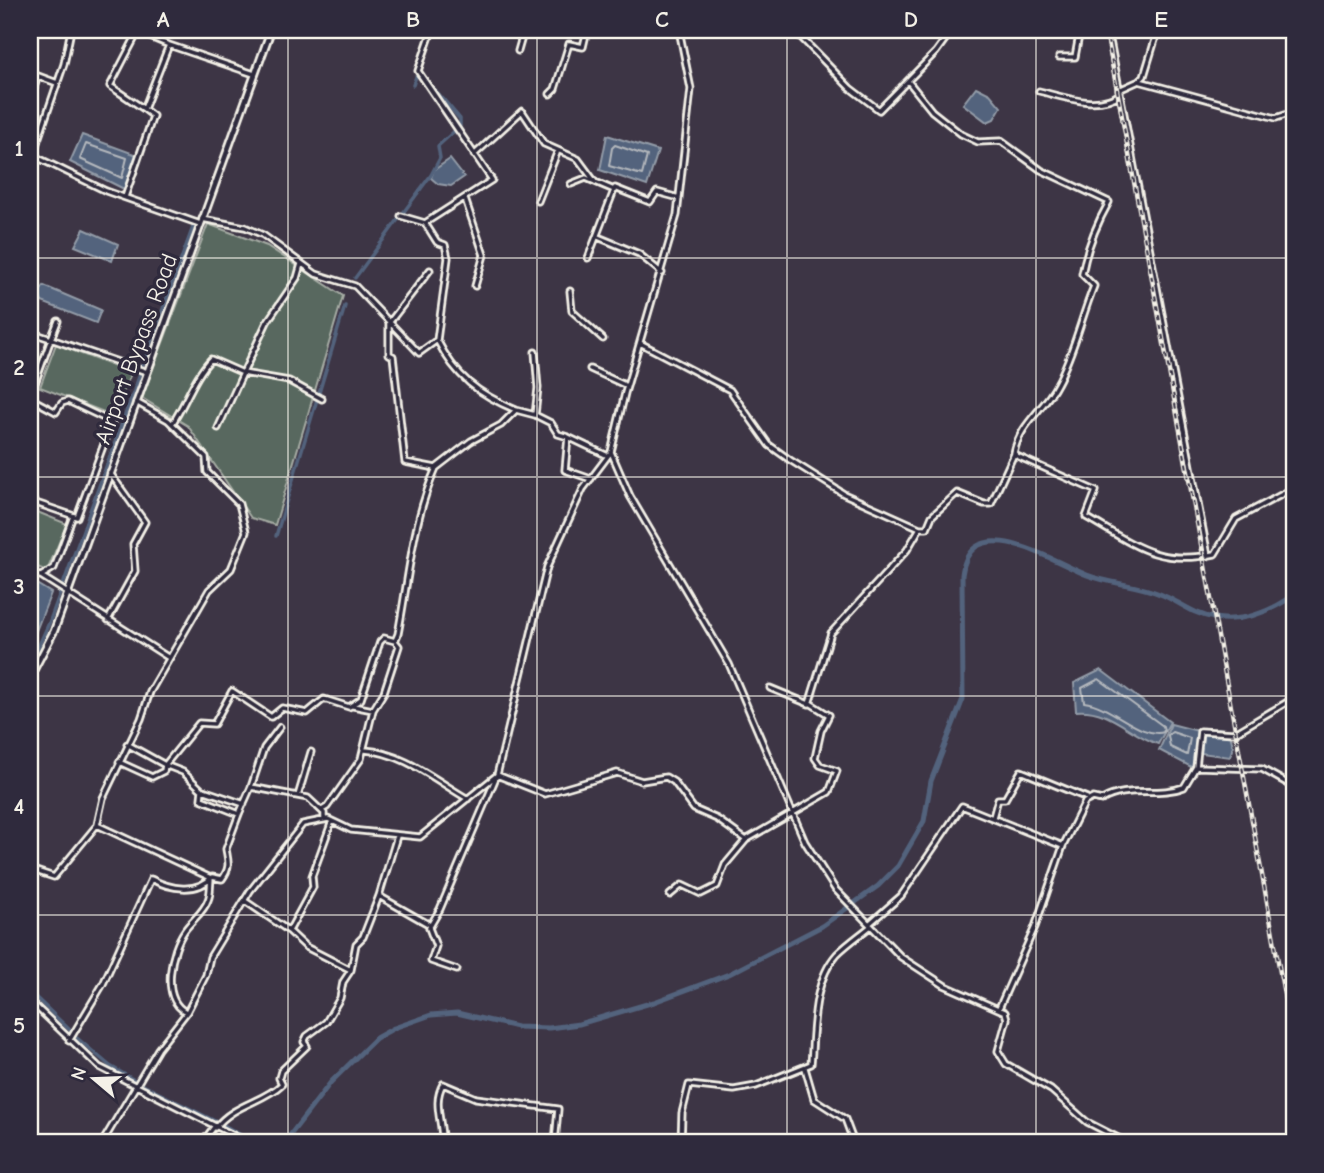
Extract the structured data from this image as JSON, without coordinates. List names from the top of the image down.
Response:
{
  "streets": {
    "street": ["Airport Bypass Road"]
  },
  "north": "left",
  "grid": {
    "columns": [
      "A",
      "B",
      "C",
      "D",
      "E"
    ],
    "rows": [
      "1",
      "2",
      "3",
      "4",
      "5"
    ]
  }
}
